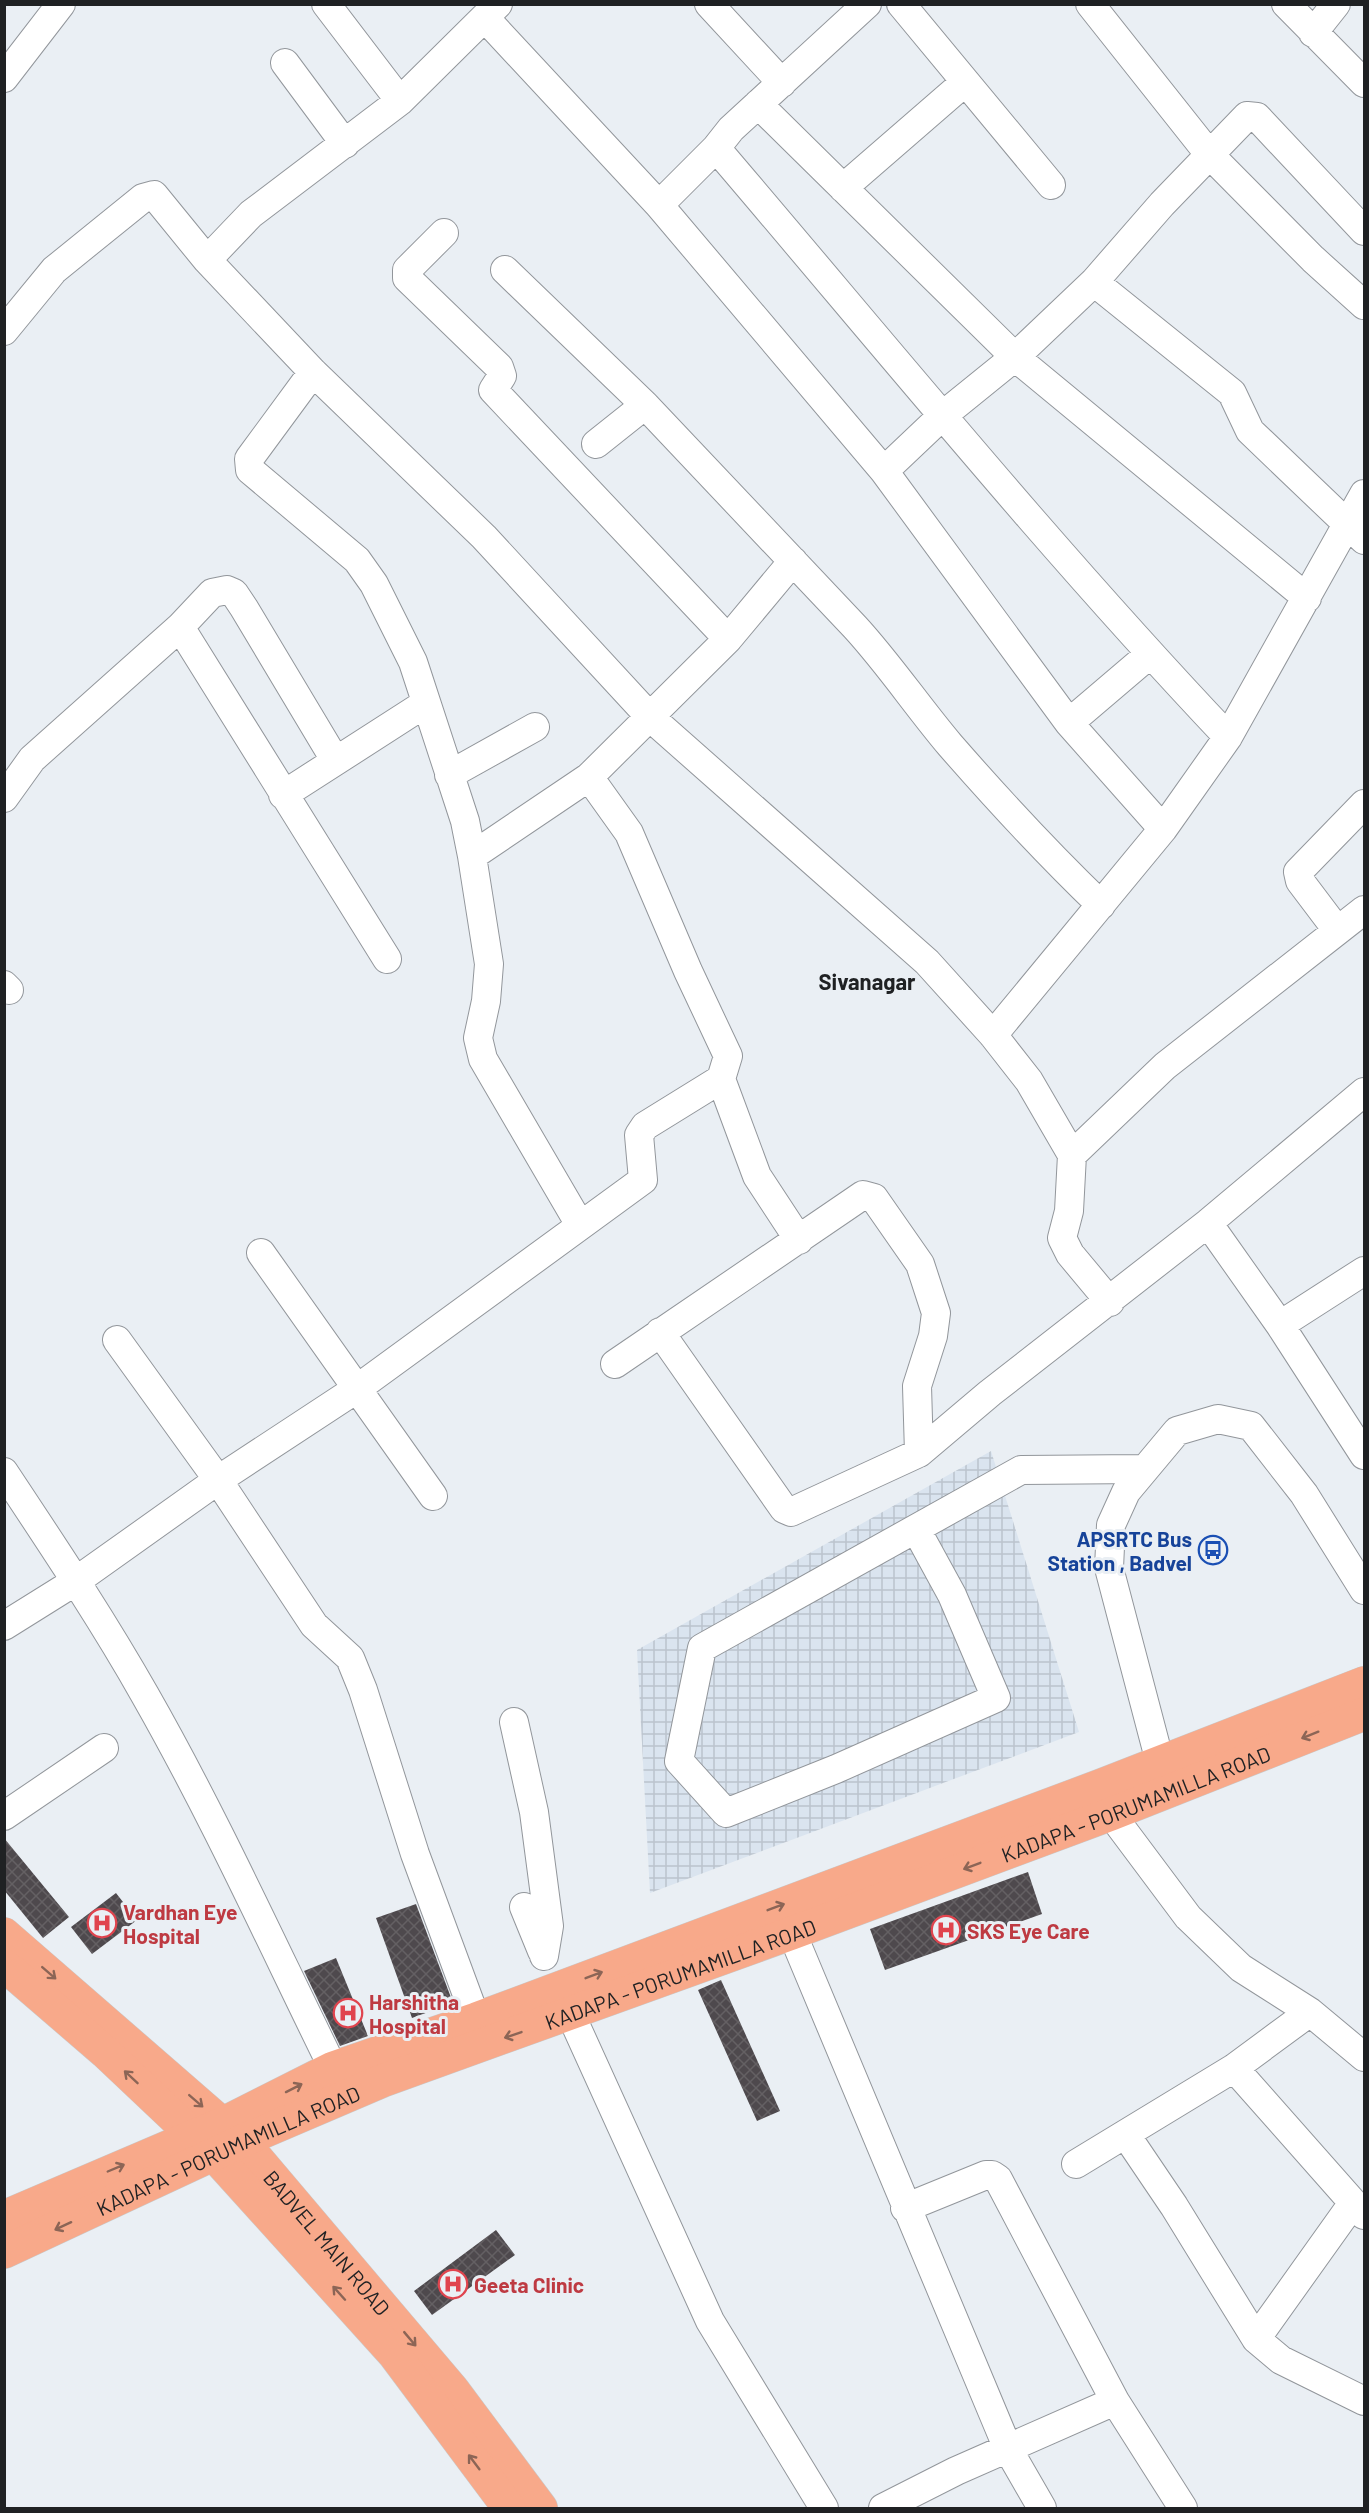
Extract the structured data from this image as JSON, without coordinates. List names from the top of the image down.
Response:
{
  "streets": {
    "main road": ["KADAPA - PORUMAMILLA ROAD", "BADVEL MAIN ROAD"]
  },
  "crossings": [
    ["KADAPA - PORUMAMILLA ROAD", "BADVEL MAIN ROAD"]
  ],
  "districts": ["Sivanagar"],
  "places": {
    "bus stop": ["APSRTC Bus Station , Badvel"],
    "hospital": [
      "Vardhan Eye Hospital",
      "SKS Eye Care",
      "Harshitha Hospital",
      "Geeta Clinic"
    ]
  }
}
